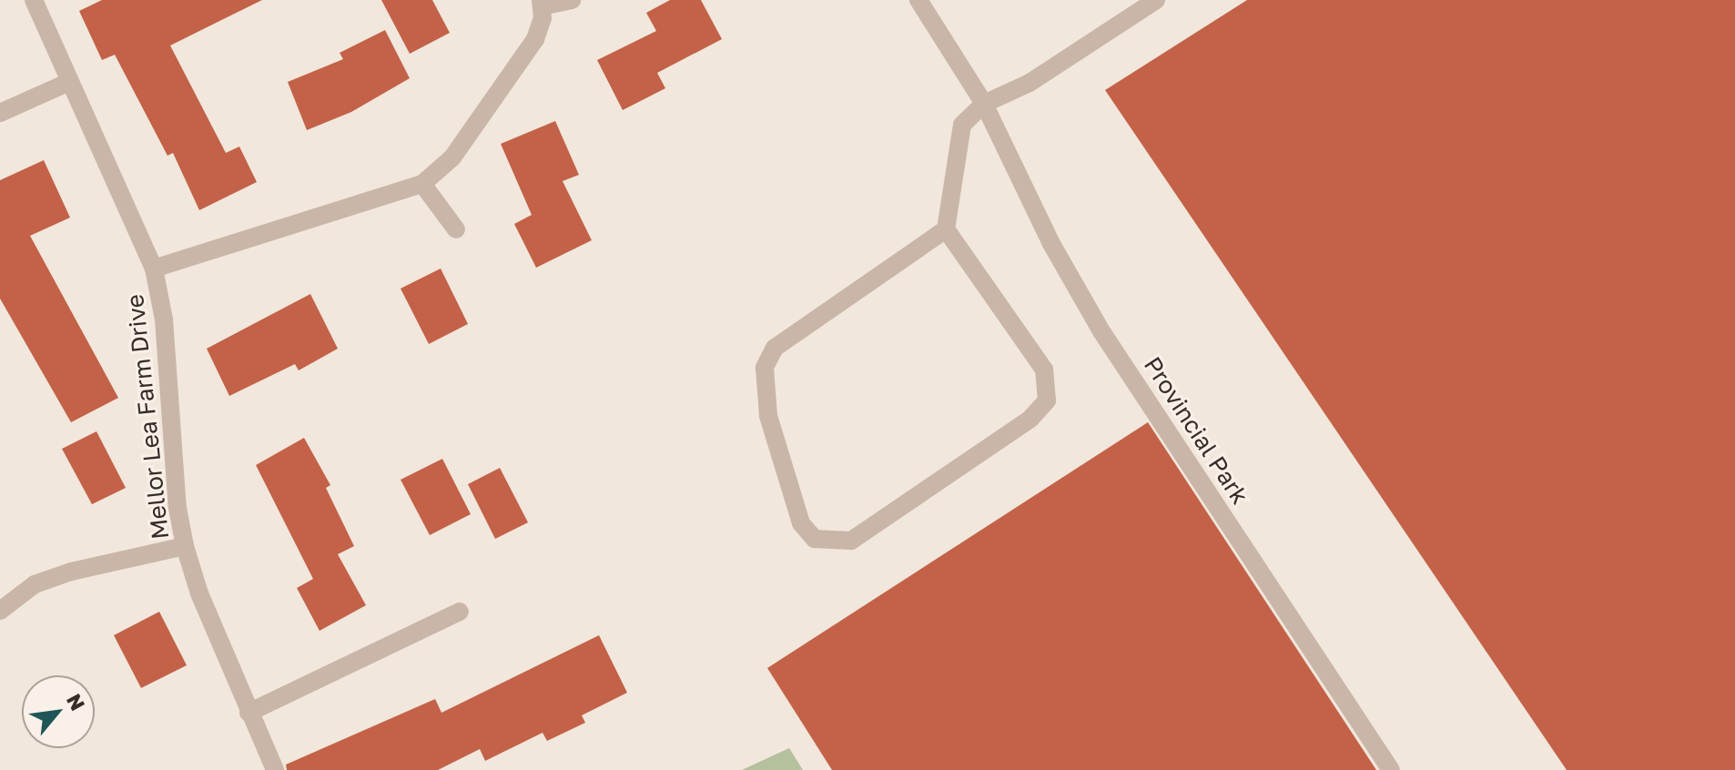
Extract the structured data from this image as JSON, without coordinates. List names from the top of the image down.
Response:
{
  "streets": {
    "street": ["Mellor Lea Farm Drive", "Provincial Park"]
  },
  "north": "top right"
}
